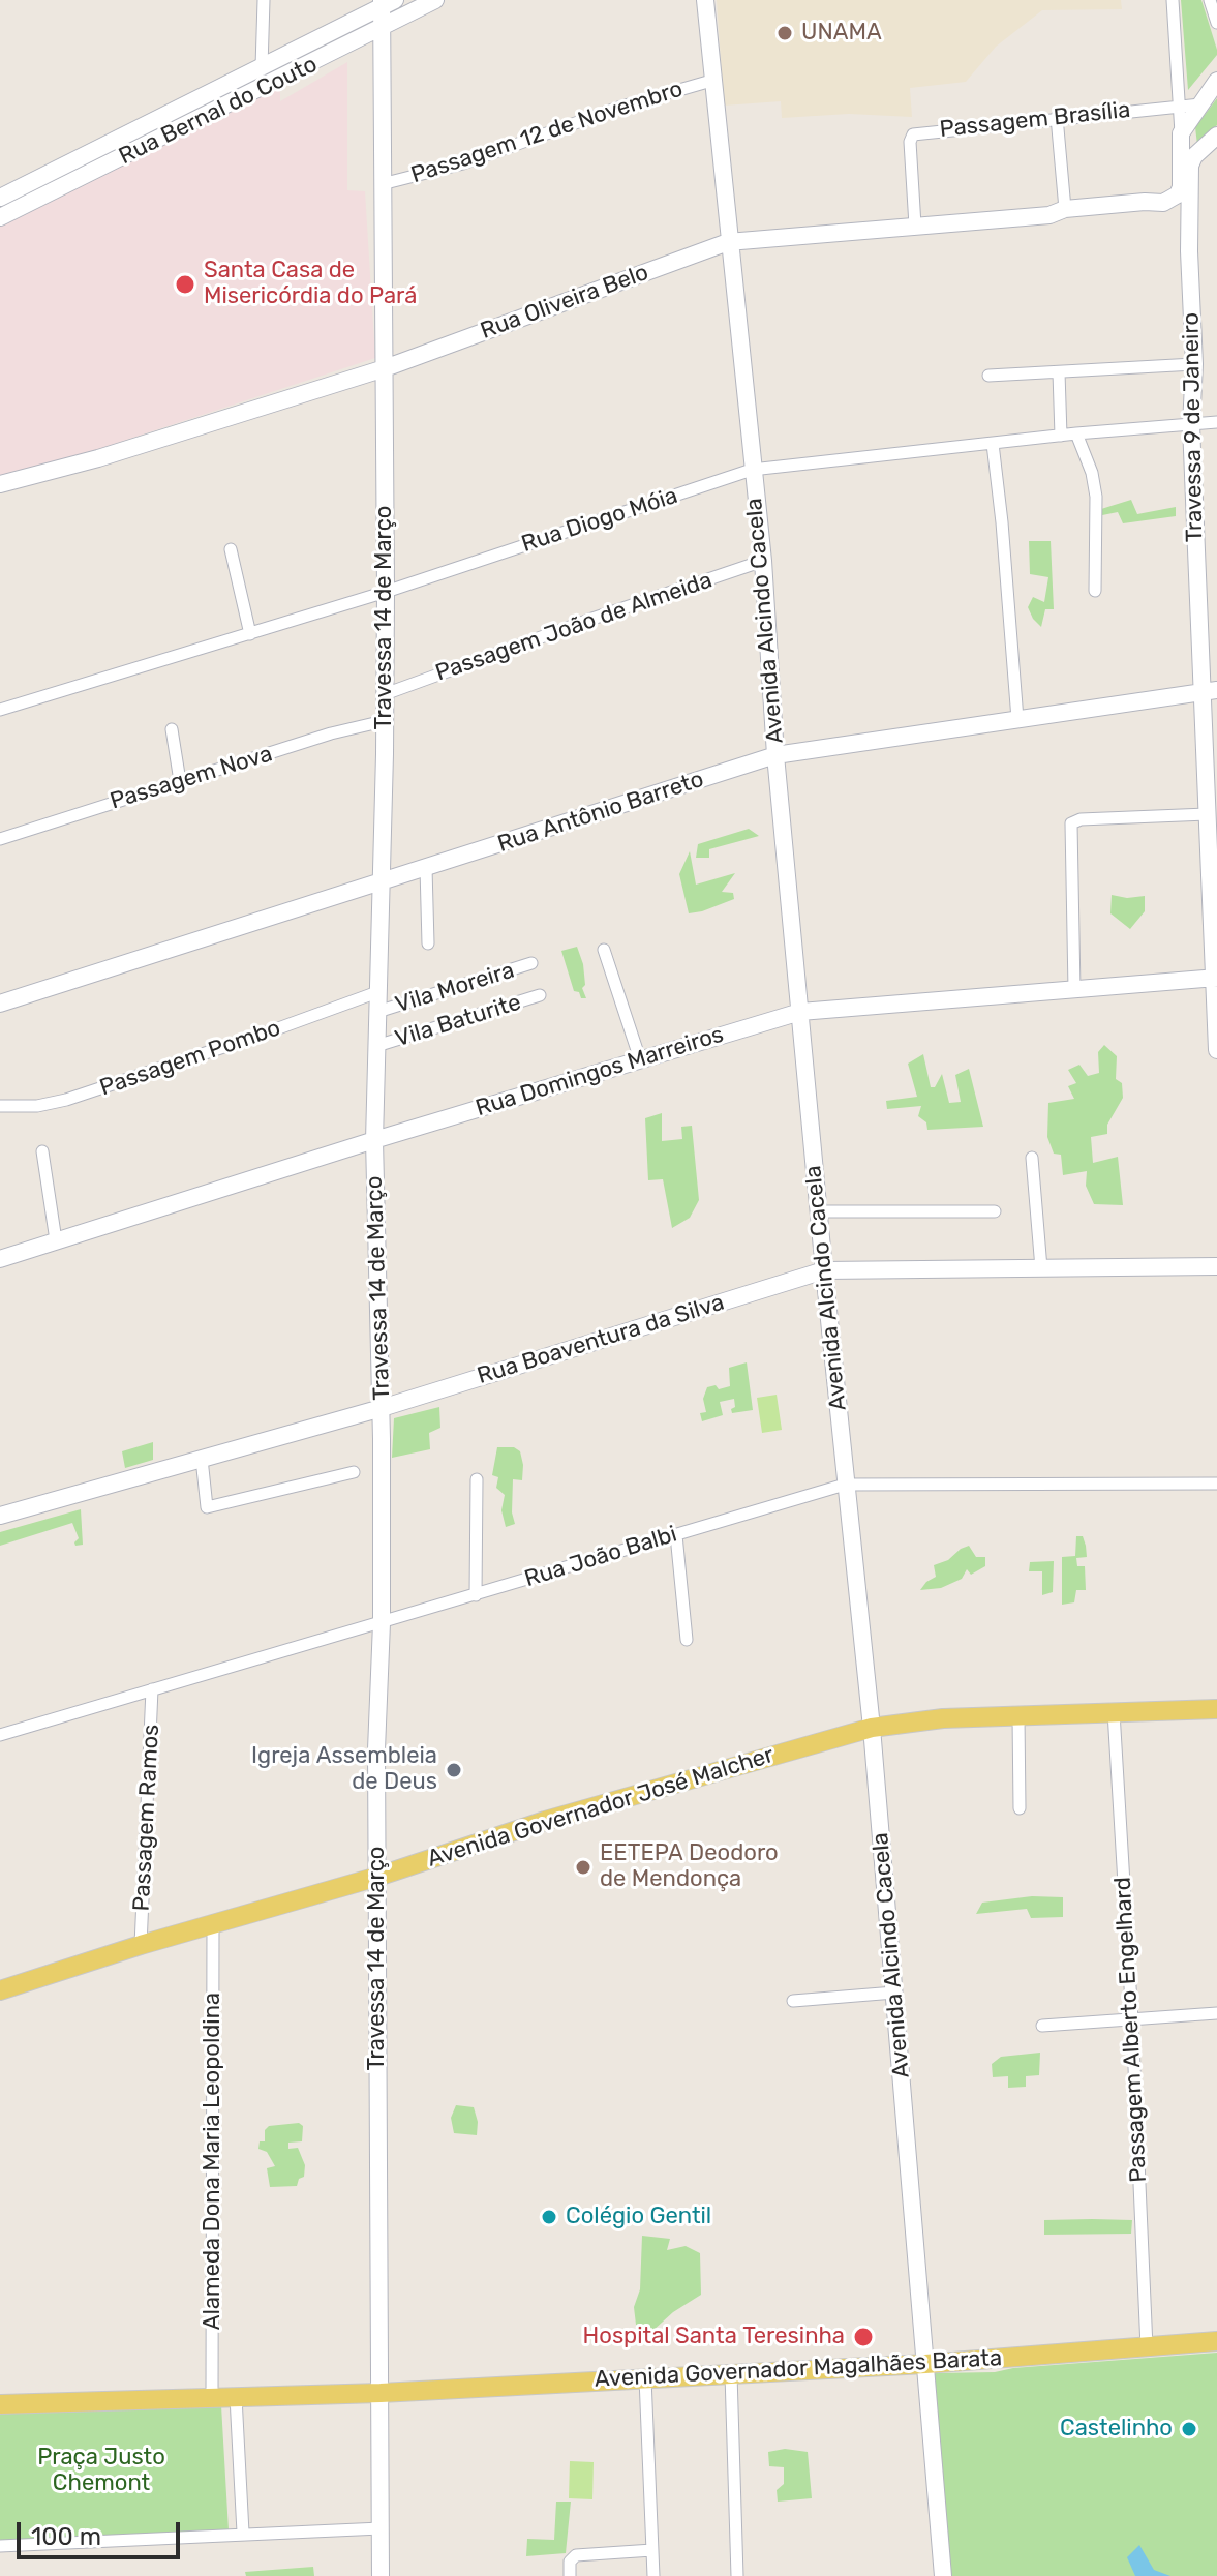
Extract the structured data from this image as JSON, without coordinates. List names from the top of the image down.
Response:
{
  "streets": {
    "main road": ["Avenida Governador José Malcher", "Avenida Governador Magalhães Barata"],
    "street": [
      "Rua Bernal do Couto",
      "Passagem Brasília",
      "Passagem 12 de Novembro",
      "Rua Oliveira Belo",
      "Travessa 9 de Janeiro",
      "Rua Diogo Móia",
      "Travessa 14 de Março",
      "Avenida Alcindo Cacela",
      "Passagem João de Almeida",
      "Passagem Nova",
      "Rua Antônio Barreto",
      "Vila Moreira",
      "Vila Baturite",
      "Passagem Pombo",
      "Rua Domingos Marreiros",
      "Rua Boaventura da Silva",
      "Rua João Balbi",
      "Passagem Ramos",
      "Passagem Alberto Engelhard",
      "Alameda Dona Maria Leopoldina"
    ]
  },
  "crossings": [
    ["Rua Bernal do Couto", "Travessa 14 de Março"],
    ["Passagem Brasília", "Rua Oliveira Belo"],
    ["Passagem 12 de Novembro", "Travessa 14 de Março"],
    ["Passagem 12 de Novembro", "Avenida Alcindo Cacela"],
    ["Rua Oliveira Belo", "Travessa 9 de Janeiro"],
    ["Rua Oliveira Belo", "Travessa 14 de Março"],
    ["Rua Oliveira Belo", "Avenida Alcindo Cacela"],
    ["Travessa 9 de Janeiro", "Rua Diogo Móia"],
    ["Travessa 9 de Janeiro", "Rua Antônio Barreto"],
    ["Travessa 9 de Janeiro", "Rua Domingos Marreiros"],
    ["Rua Diogo Móia", "Travessa 14 de Março"],
    ["Rua Diogo Móia", "Avenida Alcindo Cacela"],
    ["Travessa 14 de Março", "Passagem João de Almeida"],
    ["Travessa 14 de Março", "Passagem Nova"],
    ["Travessa 14 de Março", "Rua Antônio Barreto"],
    ["Travessa 14 de Março", "Vila Moreira"],
    ["Travessa 14 de Março", "Vila Baturite"],
    ["Travessa 14 de Março", "Passagem Pombo"],
    ["Travessa 14 de Março", "Rua Domingos Marreiros"],
    ["Travessa 14 de Março", "Rua Boaventura da Silva"],
    ["Travessa 14 de Março", "Rua João Balbi"],
    ["Travessa 14 de Março", "Avenida Governador José Malcher"],
    ["Travessa 14 de Março", "Avenida Governador Magalhães Barata"],
    ["Avenida Alcindo Cacela", "Passagem João de Almeida"],
    ["Avenida Alcindo Cacela", "Rua Antônio Barreto"],
    ["Avenida Alcindo Cacela", "Rua Domingos Marreiros"],
    ["Avenida Alcindo Cacela", "Rua Boaventura da Silva"],
    ["Avenida Alcindo Cacela", "Rua João Balbi"],
    ["Avenida Alcindo Cacela", "Avenida Governador José Malcher"],
    ["Avenida Alcindo Cacela", "Avenida Governador Magalhães Barata"],
    ["Rua João Balbi", "Passagem Ramos"],
    ["Avenida Governador José Malcher", "Passagem Ramos"],
    ["Avenida Governador José Malcher", "Passagem Alberto Engelhard"],
    ["Avenida Governador José Malcher", "Alameda Dona Maria Leopoldina"],
    ["Passagem Alberto Engelhard", "Avenida Governador Magalhães Barata"],
    ["Alameda Dona Maria Leopoldina", "Avenida Governador Magalhães Barata"]
  ],
  "parks": ["Praça Justo Chemont"],
  "places": [
    "UNAMA",
    "Santa Casa de Misericórdia do Pará",
    "Igreja Assembleia de Deus",
    "EETEPA Deodoro de Mendonça",
    "Colégio Gentil",
    "Hospital Santa Teresinha",
    "Castelinho"
  ],
  "scale_bar": "100 m"
}
